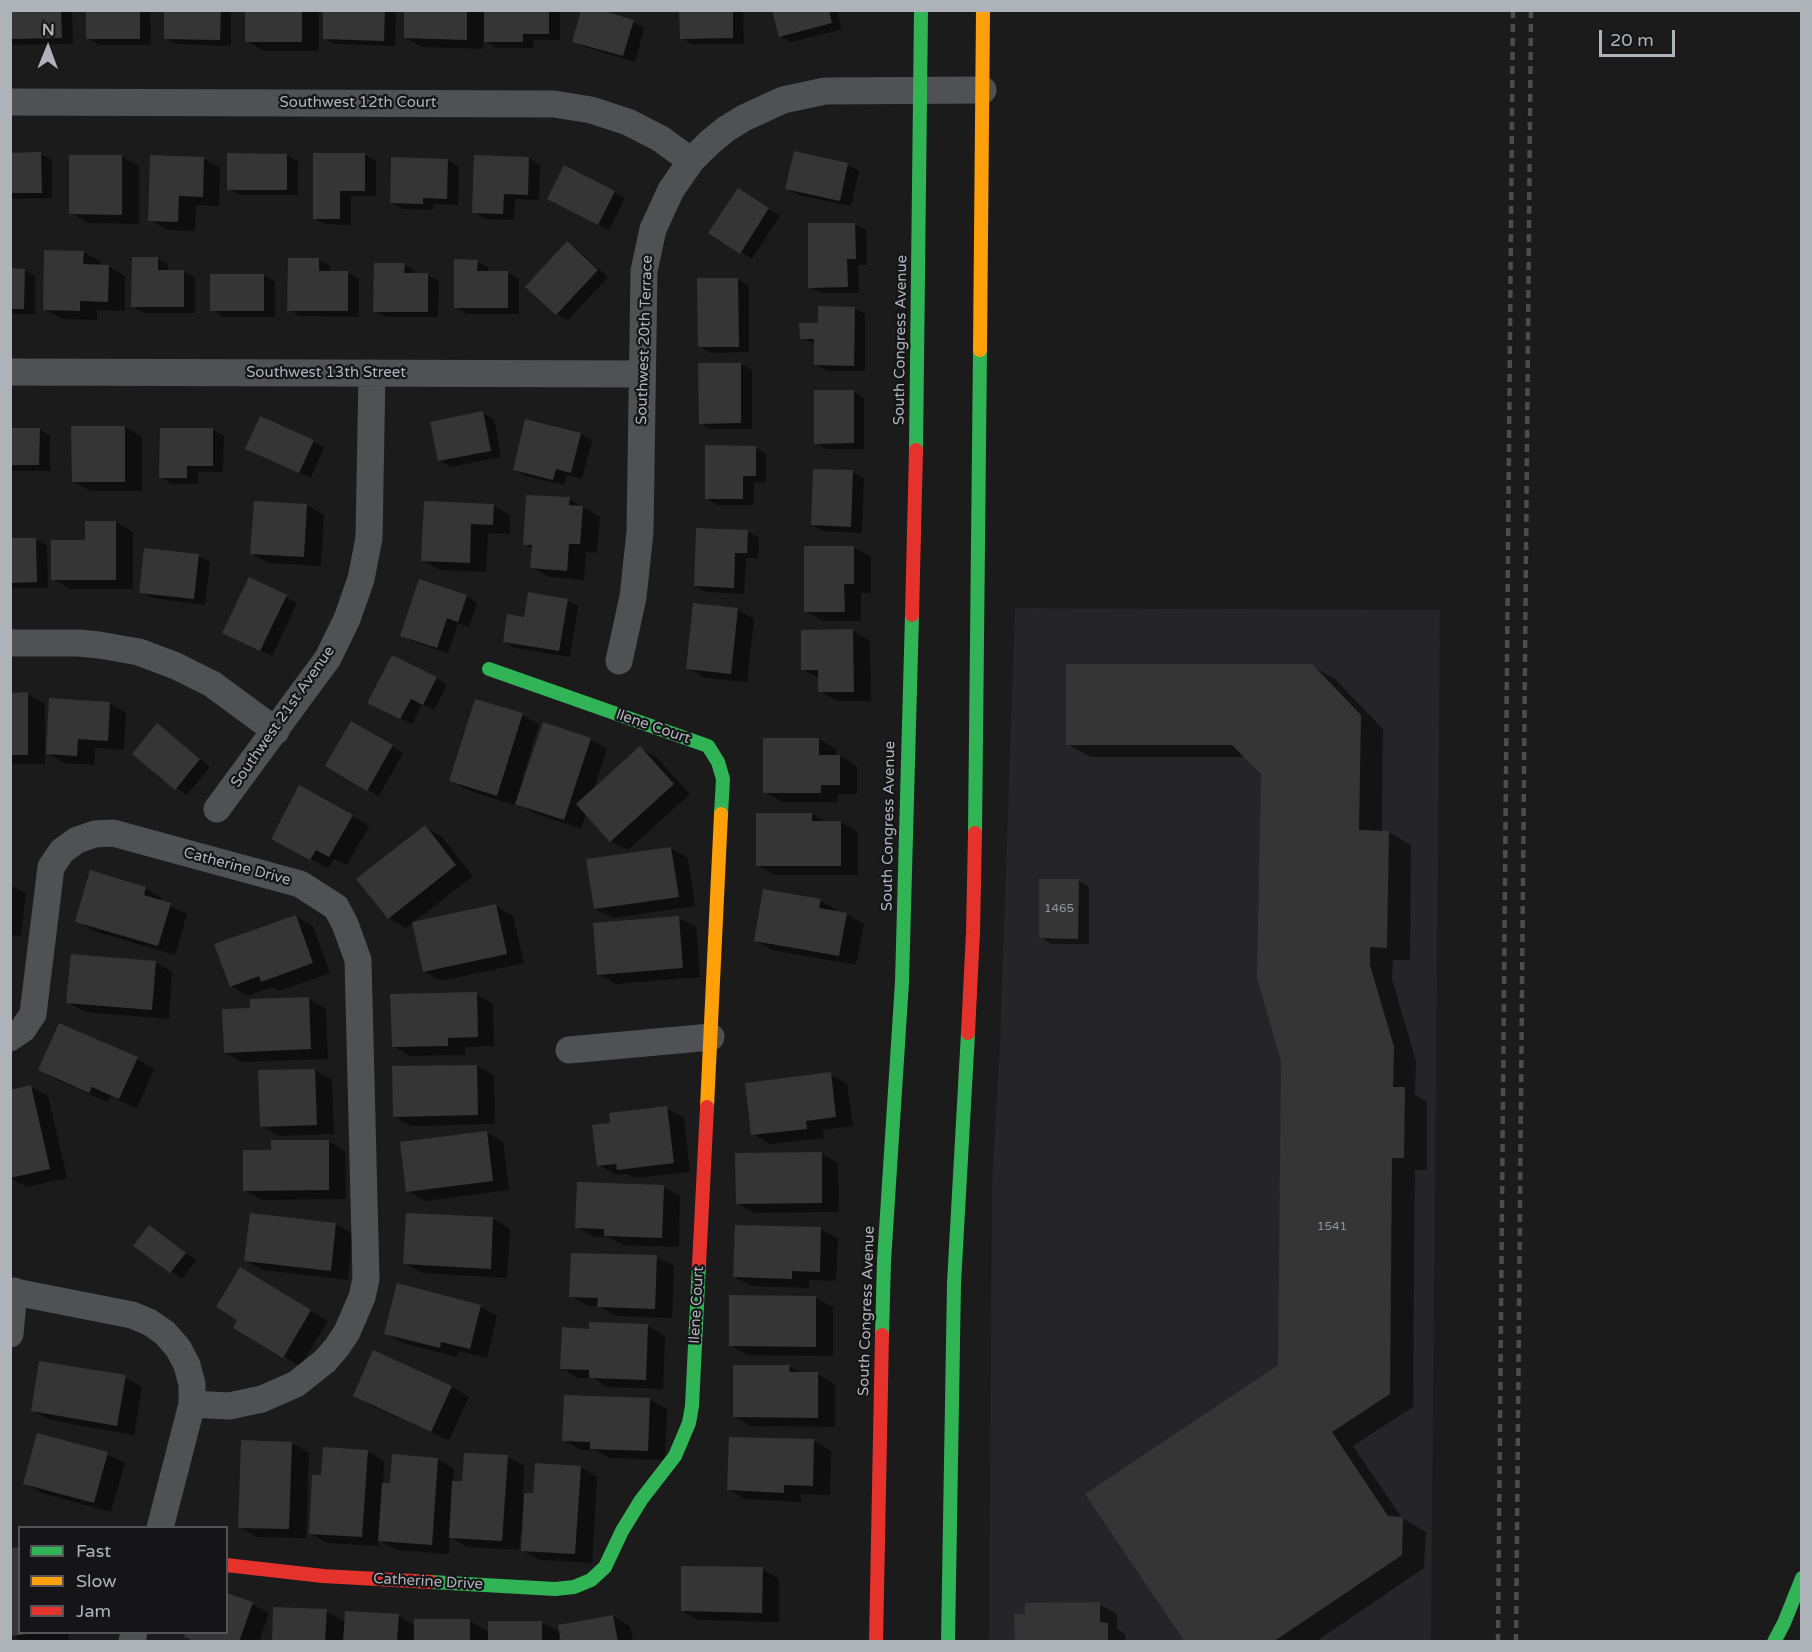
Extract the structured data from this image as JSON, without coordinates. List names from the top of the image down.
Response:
{
  "streets": {
    "main road": ["South Congress Avenue", "Ilene Court", "Catherine Drive"],
    "street": [
      "Southwest 12th Court",
      "Southwest 20th Terrace",
      "Southwest 13th Street",
      "Southwest 21st Avenue"
    ]
  },
  "crossings": [
    ["Southwest 12th Court", "Southwest 20th Terrace"],
    ["Southwest 20th Terrace", "South Congress Avenue"],
    ["Southwest 20th Terrace", "Southwest 13th Street"],
    ["Southwest 13th Street", "Southwest 21st Avenue"],
    ["Ilene Court", "Catherine Drive"]
  ],
  "house_numbers": ["1465", "1541"],
  "legend": ["Fast", "Slow", "Jam"],
  "scale_bar": "20 m",
  "north": "top"
}
